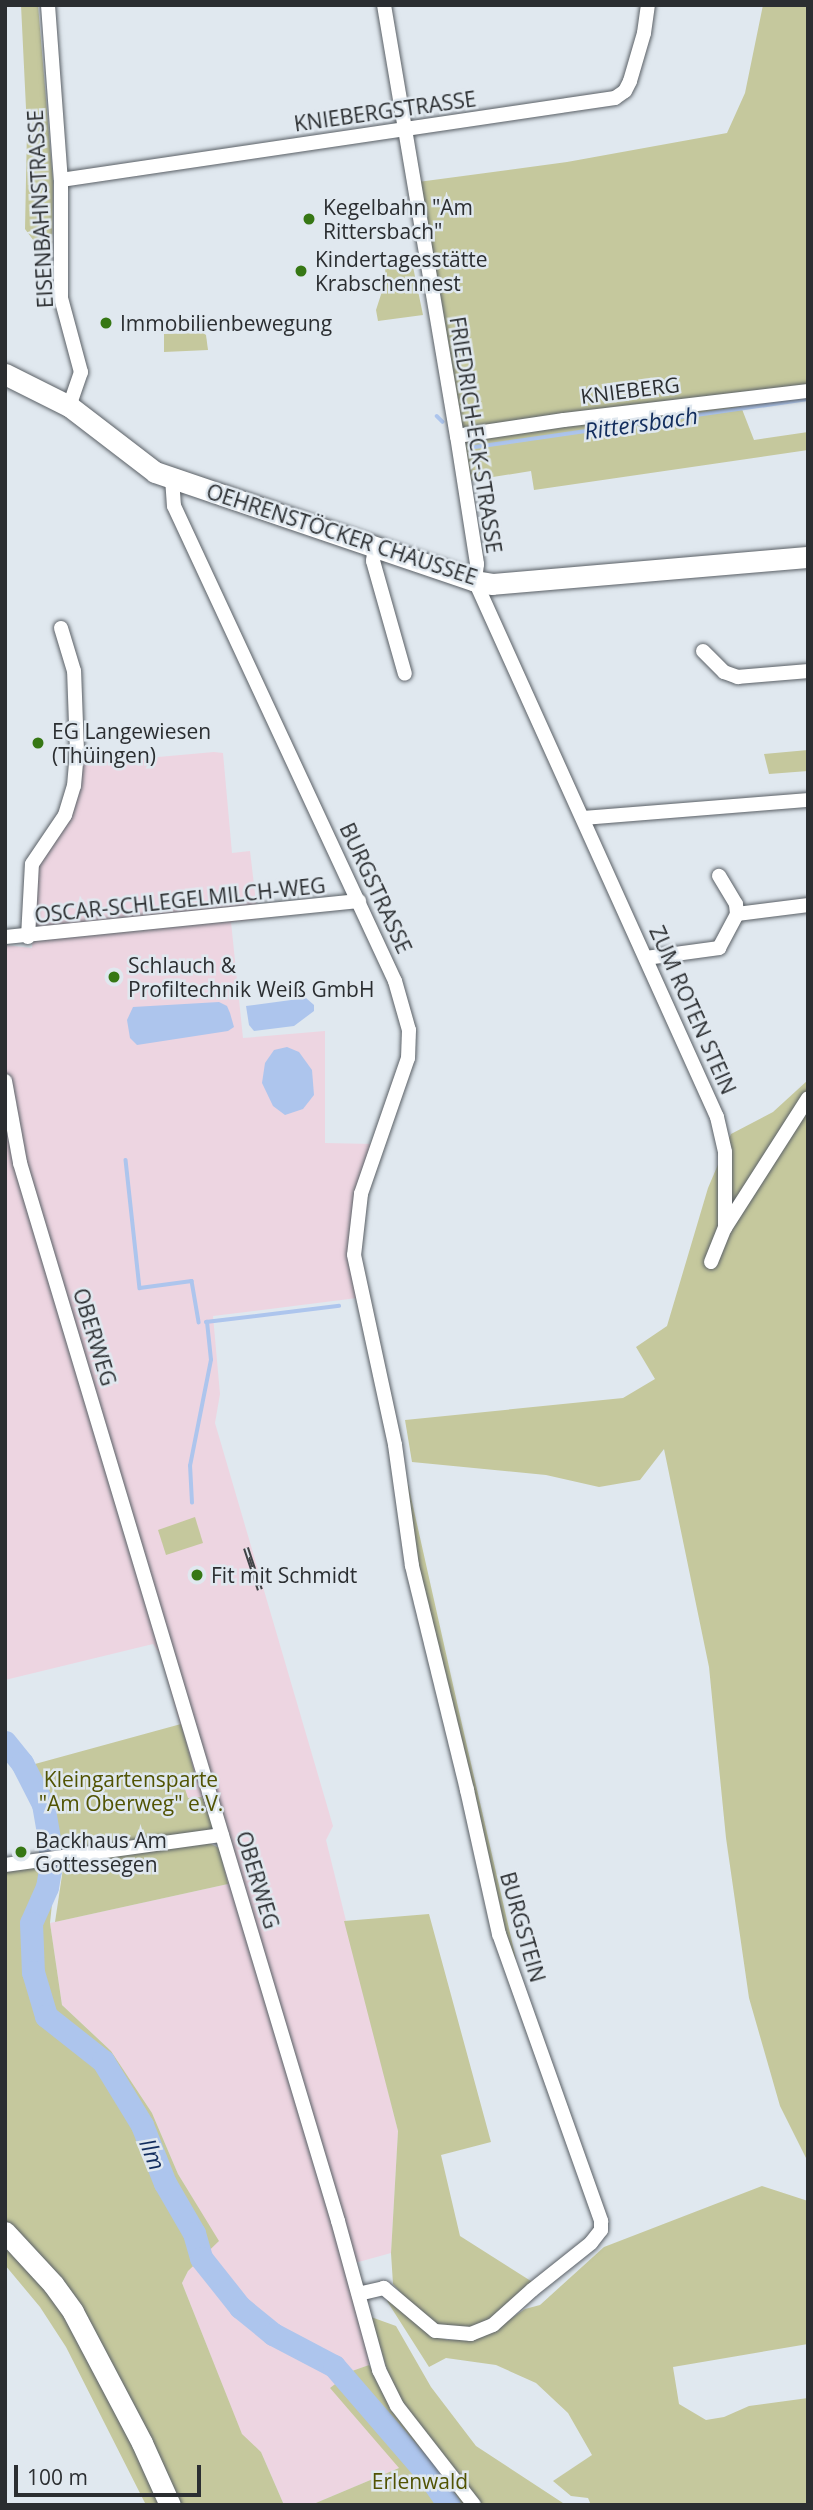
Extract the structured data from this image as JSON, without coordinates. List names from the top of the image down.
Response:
{
  "streets": {
    "street": [
      "KNIEBERGSTRASSE",
      "EISENBAHNSTRASSE",
      "KNIEBERG",
      "FRIEDRICH-ECK-STRASSE",
      "OEHRENSTÖCKER CHAUSSEE",
      "BURGSTRASSE",
      "OSCAR-SCHLEGELMILCH-WEG",
      "ZUM ROTEN STEIN",
      "OBERWEG",
      "BURGSTEIN"
    ]
  },
  "crossings": [
    ["KNIEBERGSTRASSE", "EISENBAHNSTRASSE"],
    ["KNIEBERGSTRASSE", "FRIEDRICH-ECK-STRASSE"],
    ["EISENBAHNSTRASSE", "OEHRENSTÖCKER CHAUSSEE"],
    ["KNIEBERG", "FRIEDRICH-ECK-STRASSE"],
    ["FRIEDRICH-ECK-STRASSE", "OEHRENSTÖCKER CHAUSSEE"],
    ["FRIEDRICH-ECK-STRASSE", "ZUM ROTEN STEIN"],
    ["OEHRENSTÖCKER CHAUSSEE", "BURGSTRASSE"],
    ["OEHRENSTÖCKER CHAUSSEE", "ZUM ROTEN STEIN"],
    ["BURGSTRASSE", "OSCAR-SCHLEGELMILCH-WEG"],
    ["BURGSTRASSE", "BURGSTEIN"],
    ["OBERWEG", "BURGSTEIN"]
  ],
  "water": ["Rittersbach", "Ilm"],
  "parks": ["Kleingartensparte \"Am Oberweg\" e.V.", "Erlenwald"],
  "places": [
    "Kegelbahn \"Am Rittersbach\"",
    "Kindertagesstätte Krabschennest",
    "Immobilienbewegung",
    "EG Langewiesen (Thüingen)",
    "Schlauch & Profiltechnik Weiß GmbH",
    "Fit mit Schmidt",
    "Backhaus Am Gottessegen"
  ],
  "scale_bar": "100 m"
}
